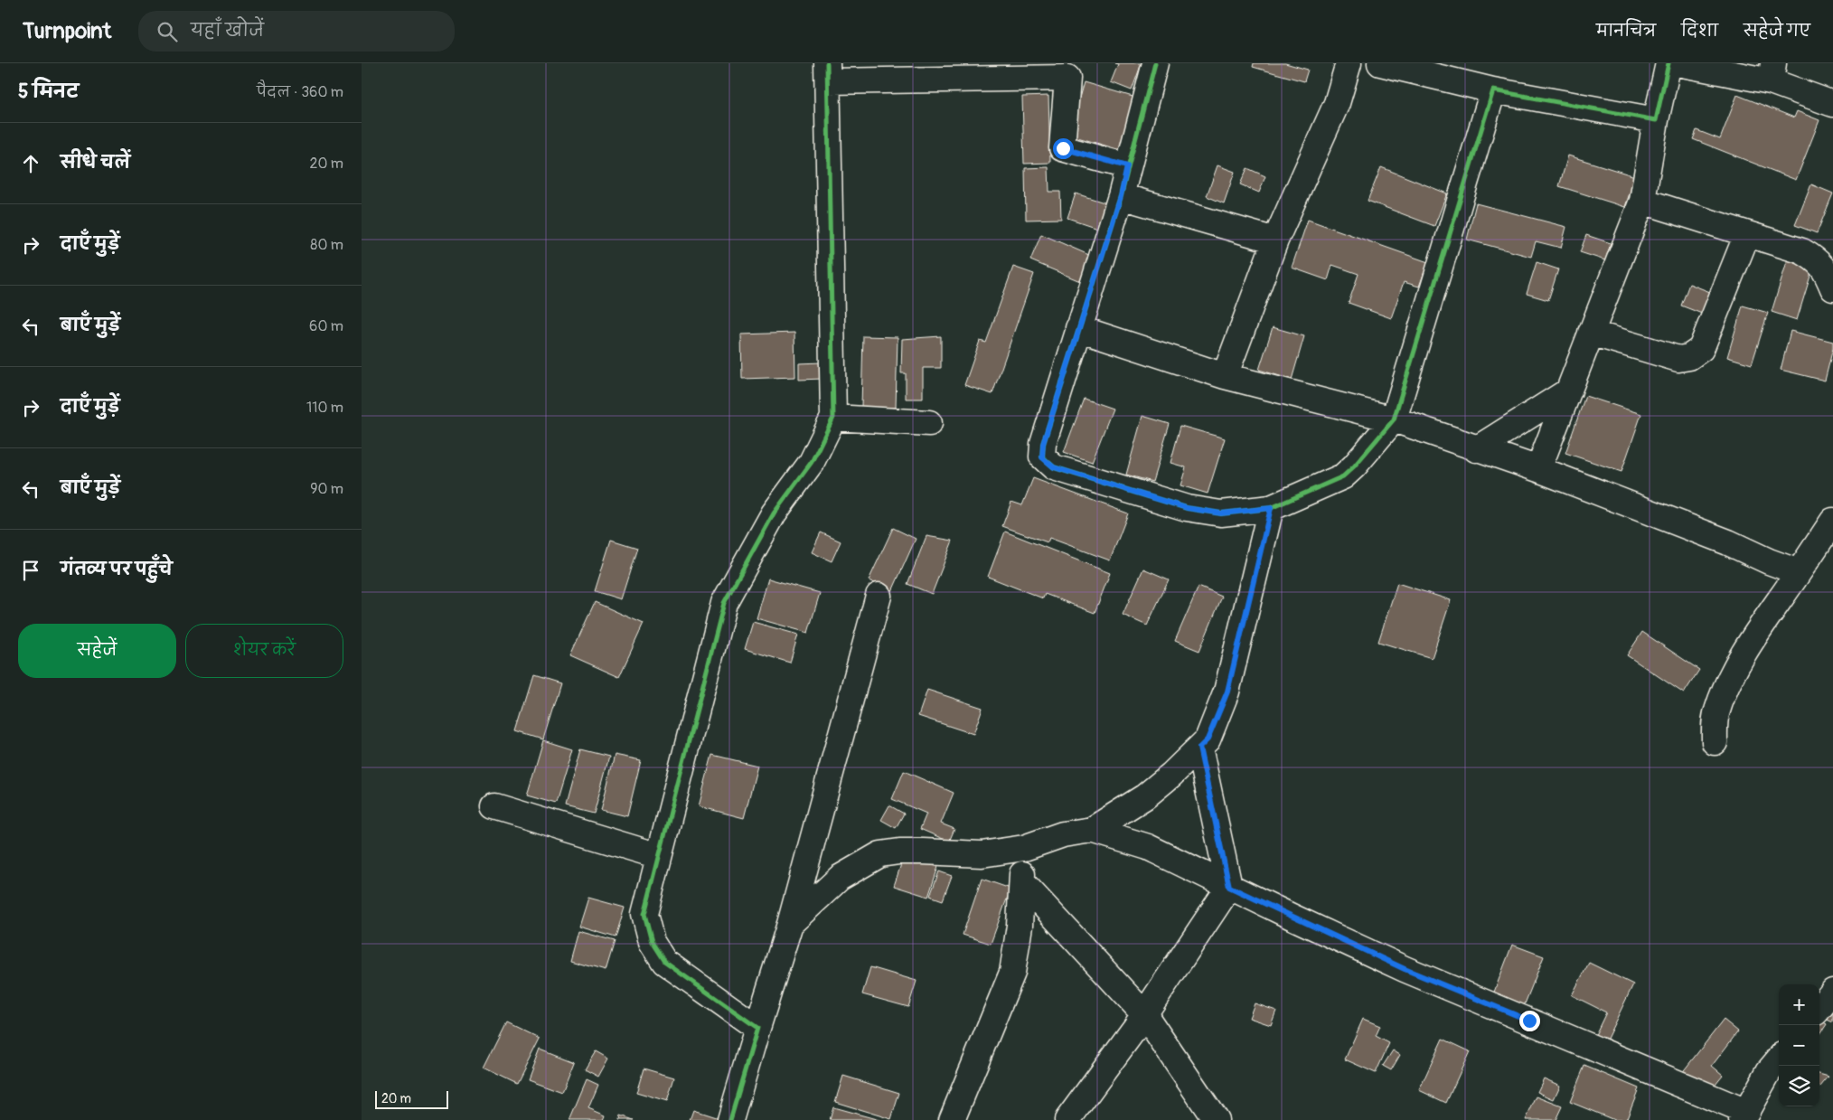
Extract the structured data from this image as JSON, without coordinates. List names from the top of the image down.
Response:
{
  "scale_bar": "20 m",
  "page": {
    "header": "Turnpoint",
    "search": "यहाँ खोजें",
    "nav": ["मानचित्र", "दिशा", "सहेजे गए"],
    "heading": ["5 मिनट", "पैदल · 360 m"],
    "list": [
      ["सीधे चलें", "20 m"],
      ["दाएँ मुड़ें", "80 m"],
      ["बाएँ मुड़ें", "60 m"],
      ["दाएँ मुड़ें", "110 m"],
      ["बाएँ मुड़ें", "90 m"],
      "गंतव्य पर पहुँचे"
    ],
    "buttons": ["सहेजें", "शेयर करें"],
    "map_buttons": ["+", "−"],
    "scale": "20 m"
  }
}
